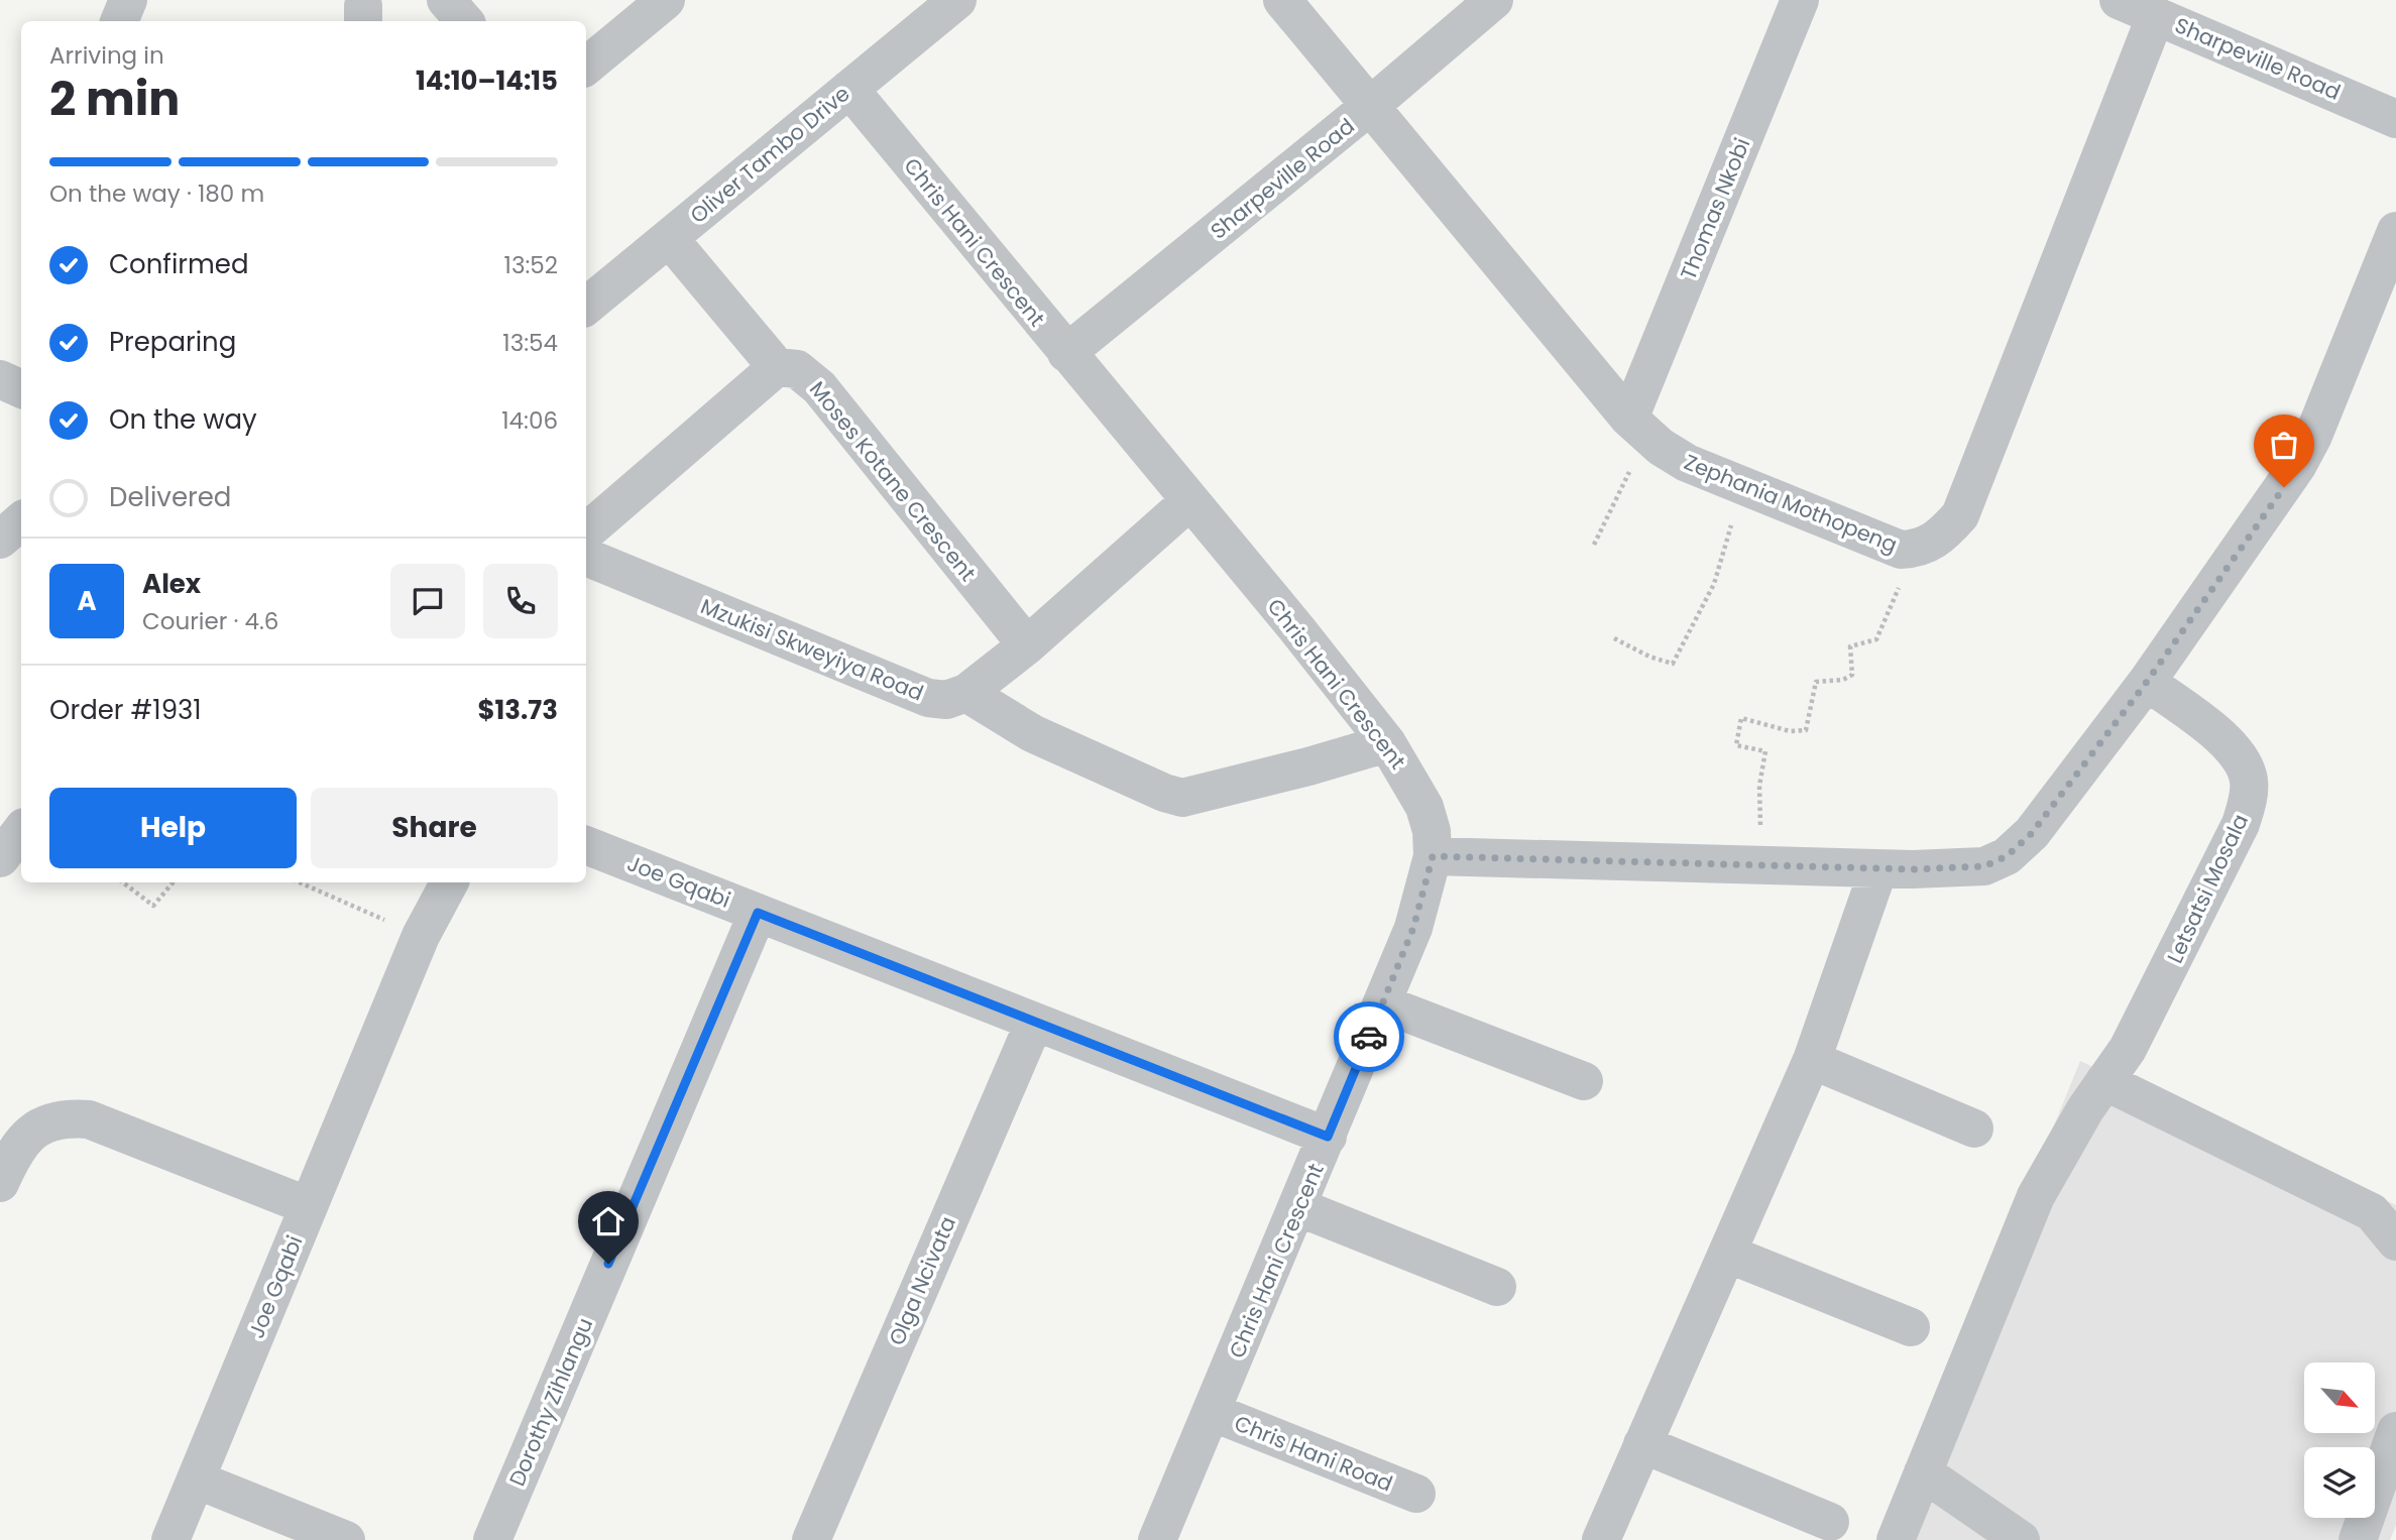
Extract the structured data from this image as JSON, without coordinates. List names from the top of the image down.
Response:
{
  "streets": {
    "street": [
      "Sharpeville Road",
      "Oliver Tambo Drive",
      "Thomas Nkobi",
      "Chris Hani Crescent",
      "Moses Kotane Crescent",
      "Zephania Mothopeng",
      "Mzukisi Skweyiya Road",
      "Joe Gqabi",
      "Letsatsi Mosala",
      "Olga Ncivata",
      "Dorothy Zihlangu",
      "Chris Hani Road"
    ]
  },
  "crossings": [
    ["Sharpeville Road", "Chris Hani Crescent"],
    ["Sharpeville Road", "Zephania Mothopeng"],
    ["Oliver Tambo Drive", "Chris Hani Crescent"],
    ["Thomas Nkobi", "Zephania Mothopeng"],
    ["Chris Hani Crescent", "Mzukisi Skweyiya Road"],
    ["Chris Hani Crescent", "Joe Gqabi"],
    ["Chris Hani Crescent", "Chris Hani Road"],
    ["Moses Kotane Crescent", "Mzukisi Skweyiya Road"],
    ["Joe Gqabi", "Olga Ncivata"],
    ["Joe Gqabi", "Dorothy Zihlangu"]
  ],
  "north": "bottom right",
  "page": {
    "heading": ["2 min", "Arriving in", "14:10–14:15"],
    "panel": [
      "Alex",
      "Courier · 4.6",
      "Order #1931",
      "$13.73"
    ],
    "bar": "On the way · 180 m",
    "list": [
      ["Confirmed", "13:52"],
      ["Preparing", "13:54"],
      ["On the way", "14:06"],
      "Delivered"
    ],
    "round": "A",
    "buttons": ["Help", "Share"]
  }
}
